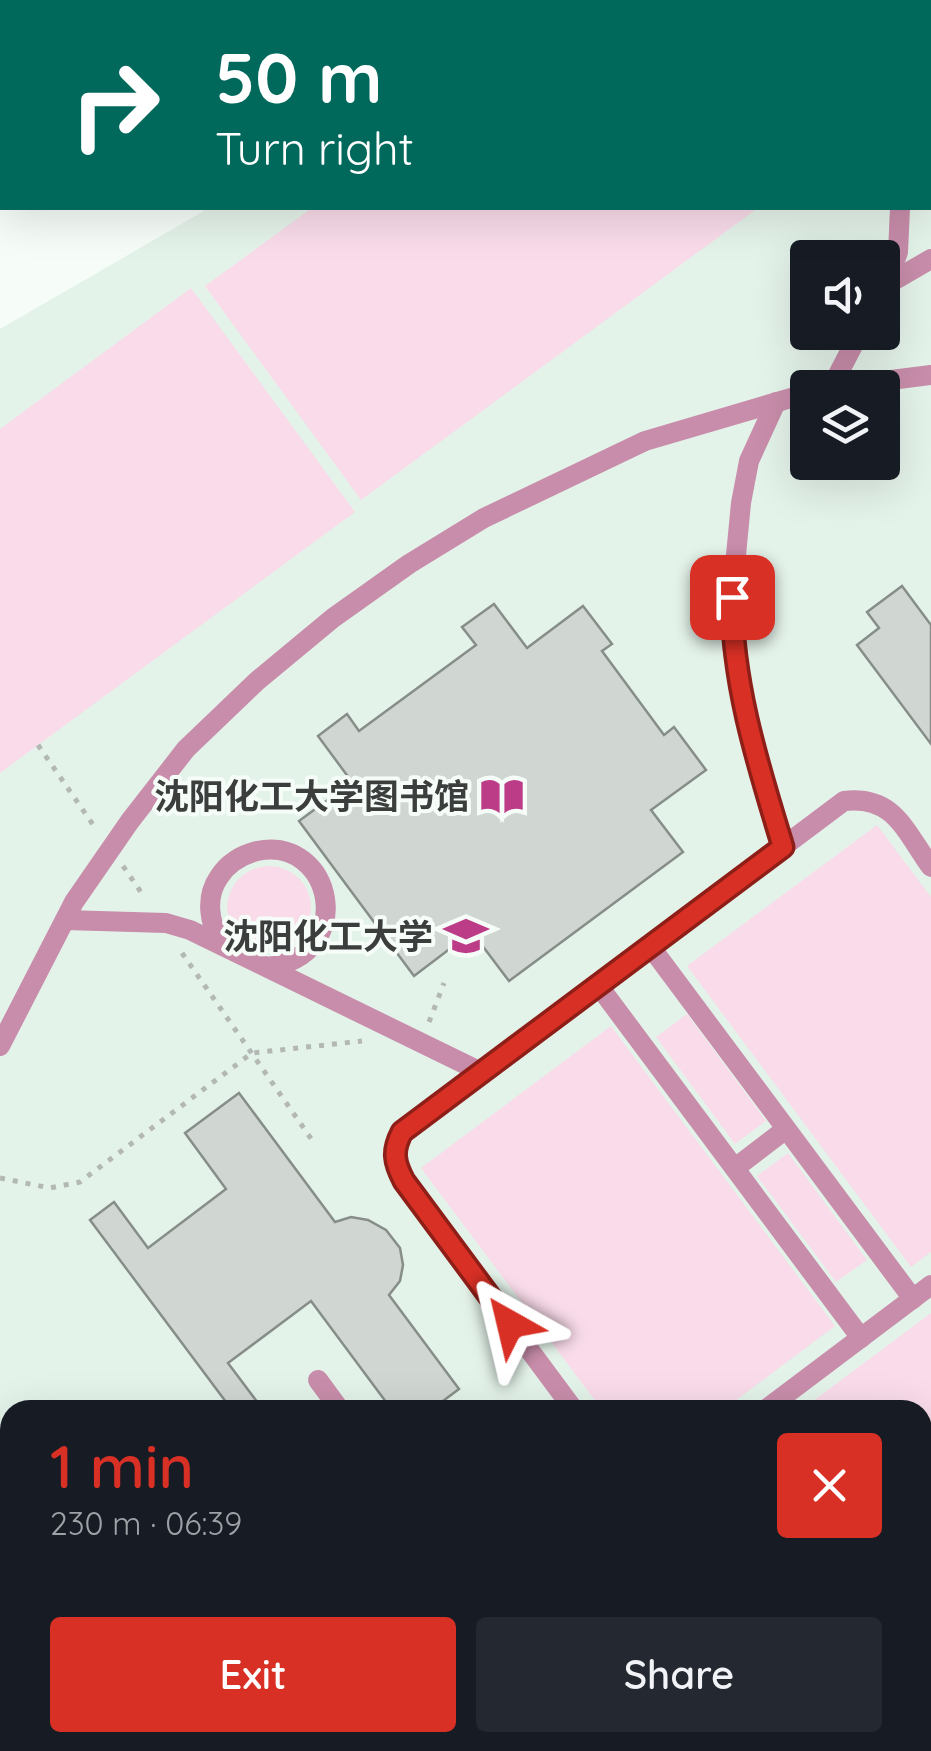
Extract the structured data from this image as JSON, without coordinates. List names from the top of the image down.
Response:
{
  "places": {
    "library": ["沈阳化工大学图书馆"],
    "school or university": ["沈阳化工大学"]
  },
  "page": {
    "turn": ["50 m", "Turn right"],
    "heading": ["1 min", "230 m · 06:39"],
    "buttons": ["Exit", "Share"]
  }
}
